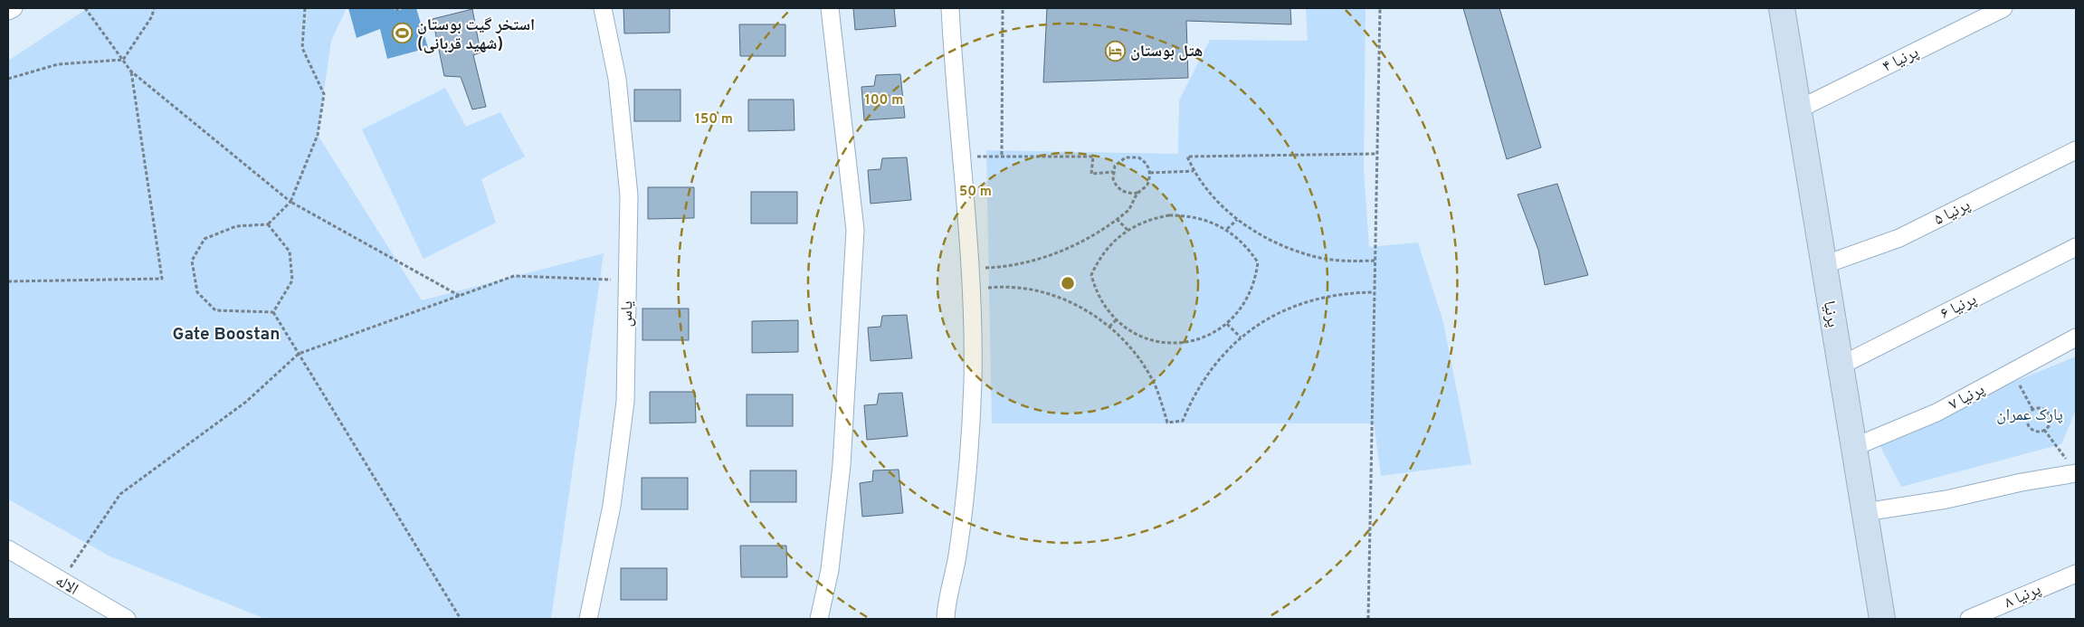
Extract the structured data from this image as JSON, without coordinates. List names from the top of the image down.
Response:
{
  "streets": {
    "street": [
      "پرنیا ۴",
      "پرنیا ۵",
      "پرنیا ۶",
      "یاس",
      "پرنیا",
      "پرنیا ۷",
      "الاله",
      "پرنیا ۸"
    ]
  },
  "crossings": [
    ["پرنیا ۴", "پرنیا"],
    ["پرنیا ۵", "پرنیا"],
    ["پرنیا ۶", "پرنیا"],
    ["پرنیا", "پرنیا ۷"]
  ],
  "districts": ["Gate Boostan"],
  "parks": ["پارک عمران"],
  "places": {
    "sports": ["استخر گیت بوستان (شهید قربانی)"],
    "hotel": ["هتل بوستان"]
  },
  "rings": ["100 m", "150 m", "50 m"]
}
